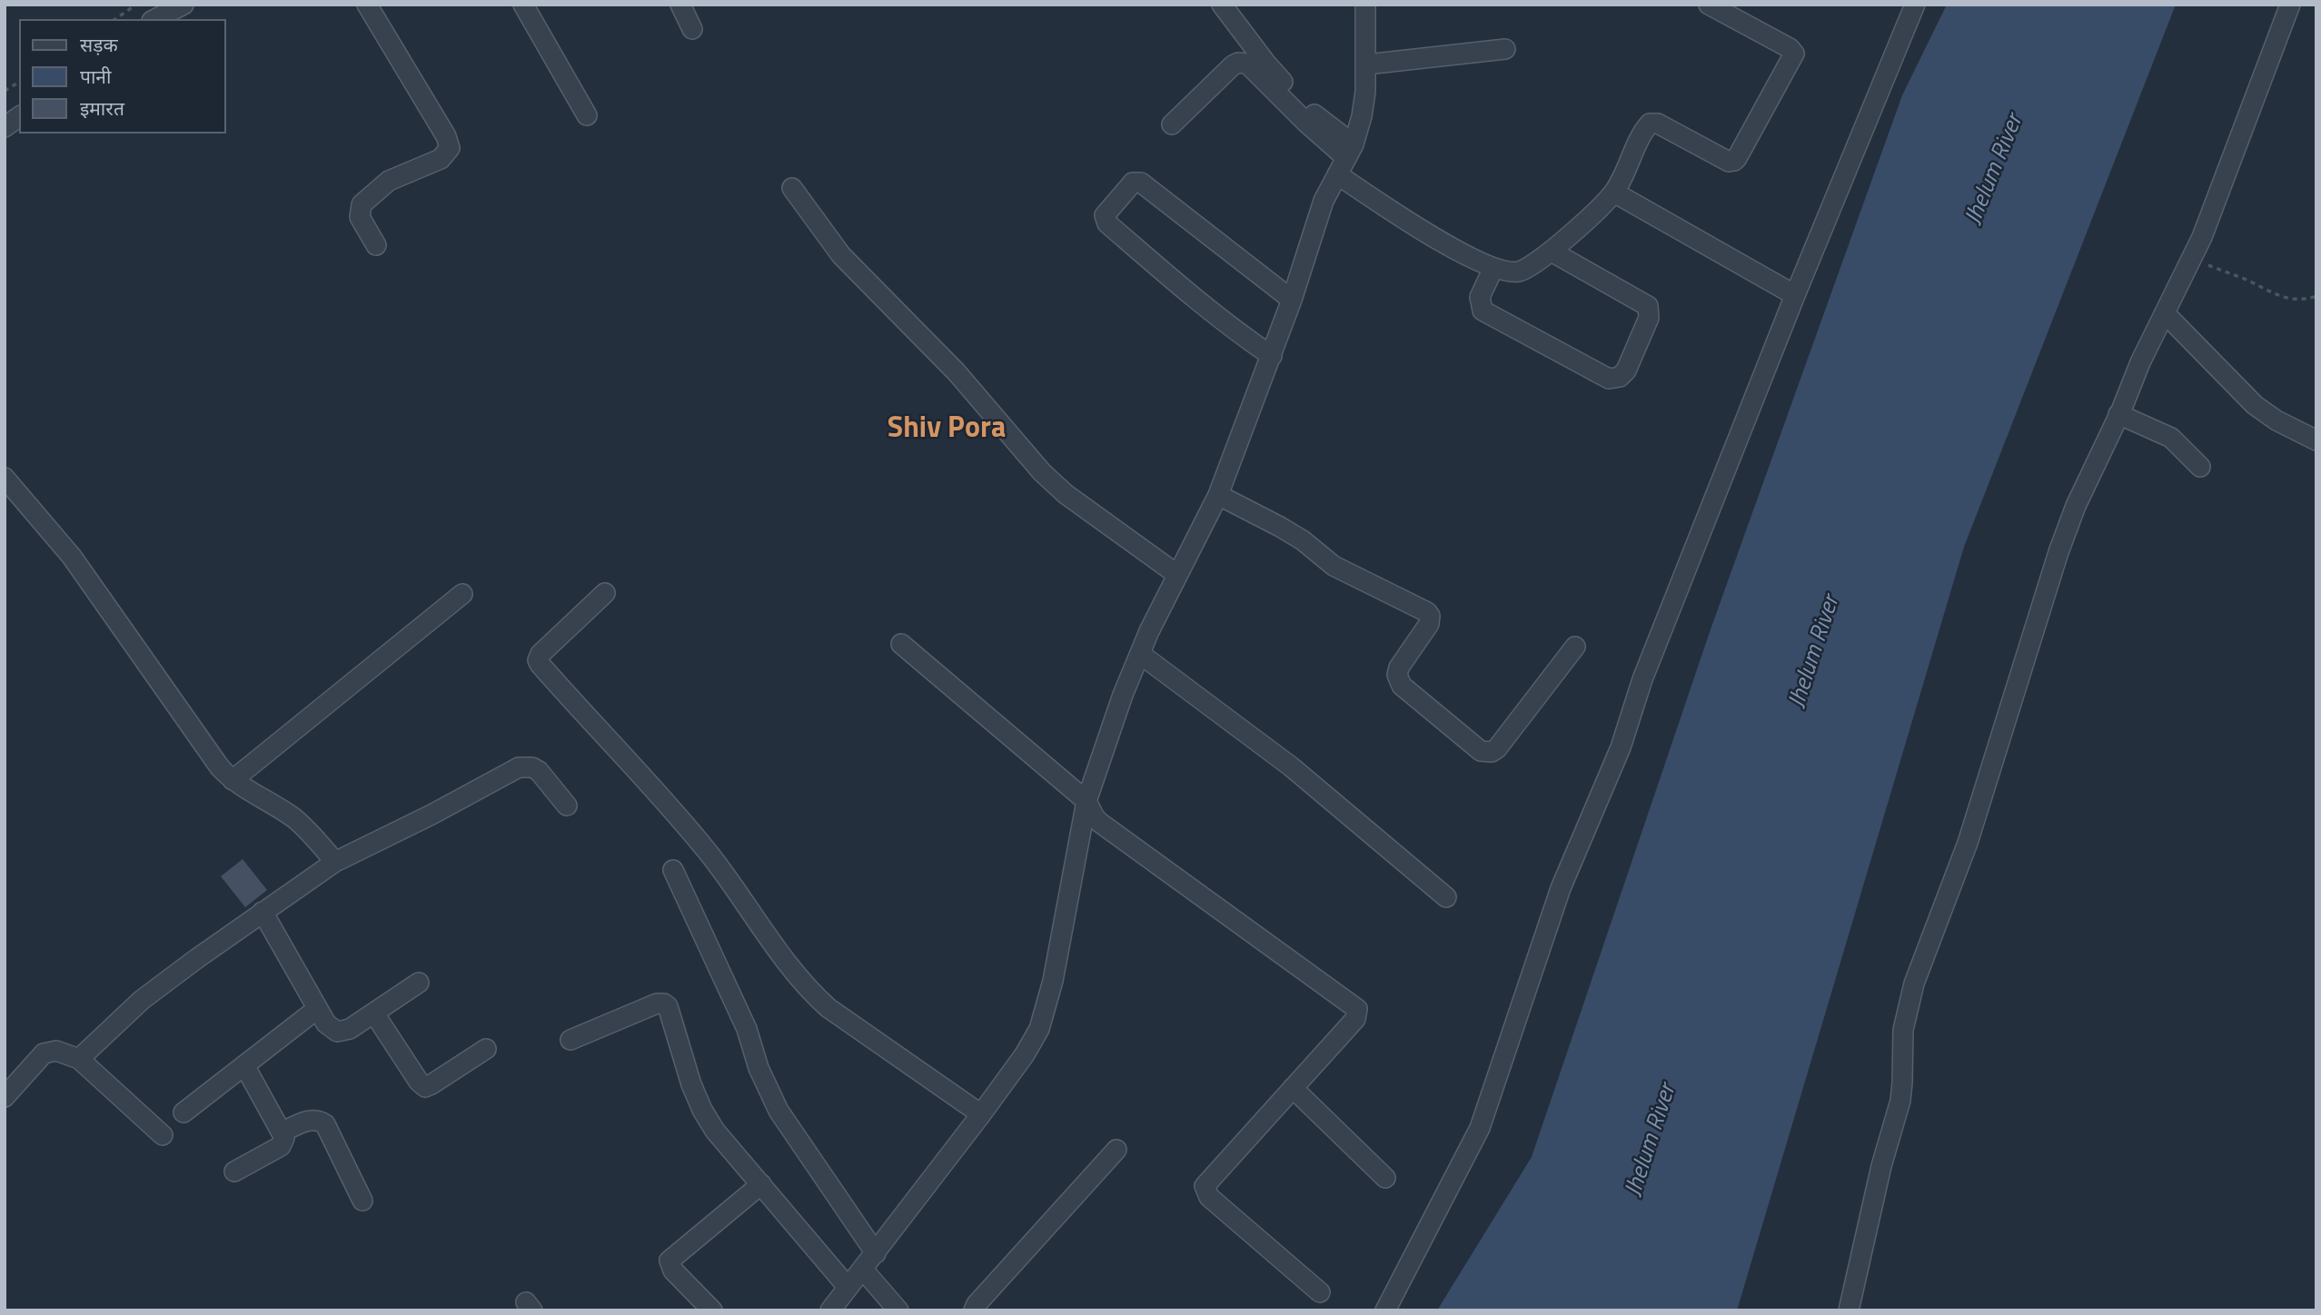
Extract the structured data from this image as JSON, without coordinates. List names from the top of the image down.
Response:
{
  "districts": ["Shiv Pora"],
  "water": ["Jhelum River"],
  "legend": ["सड़क", "पानी", "इमारत"]
}
